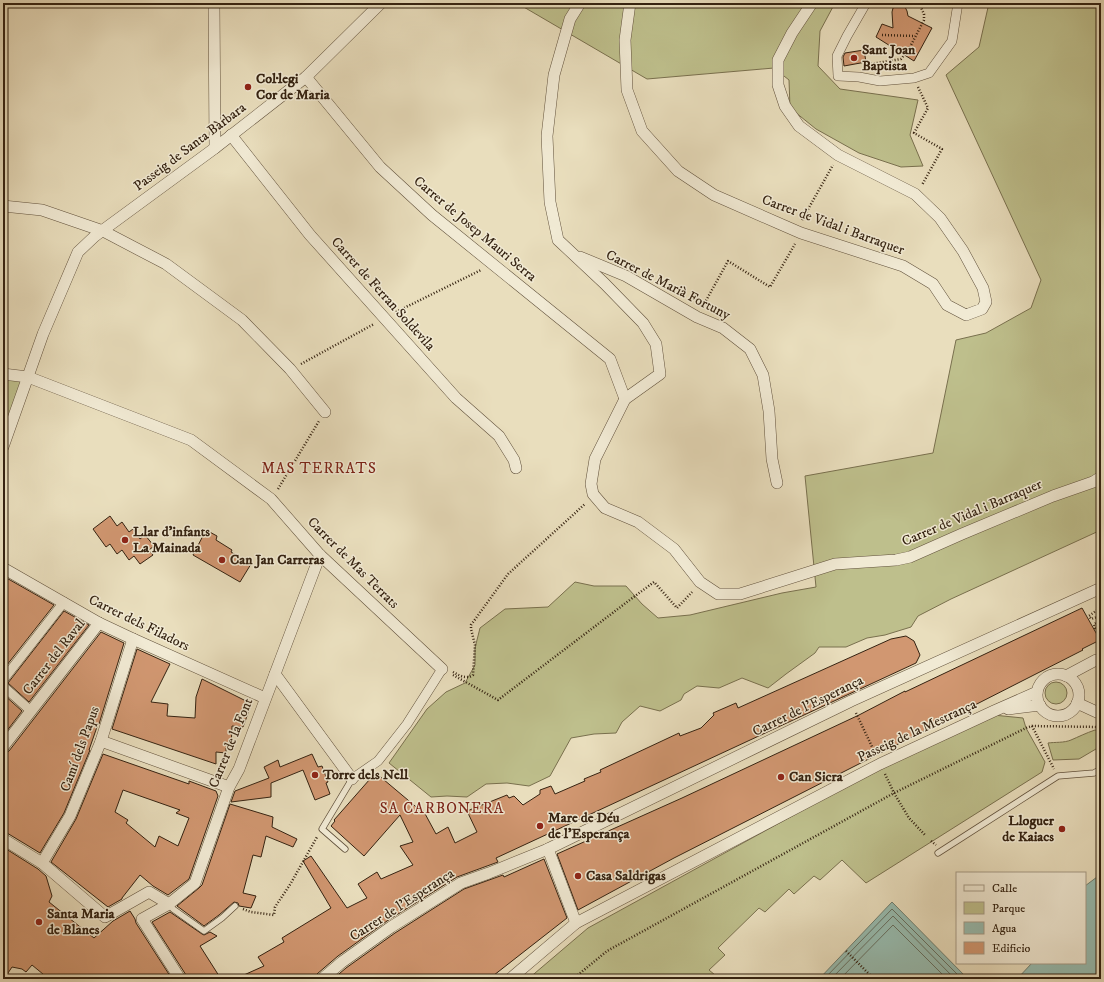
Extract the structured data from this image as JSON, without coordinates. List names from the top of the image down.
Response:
{
  "streets": {
    "street": [
      "Passeig de Santa Bàrbara",
      "Carrer de Vidal i Barraquer",
      "Carrer de Josep Mauri Serra",
      "Carrer de Marià Fortuny",
      "Carrer de Ferran Soldevila",
      "Carrer de Mas Terrats",
      "Carrer dels Filadors",
      "Carrer del Raval",
      "Carrer de l'Esperança",
      "Passeig de la Mestrança",
      "Carrer de la Font",
      "Camí dels Papus"
    ]
  },
  "crossings": [
    ["Passeig de Santa Bàrbara", "Carrer de Josep Mauri Serra"],
    ["Passeig de Santa Bàrbara", "Carrer de Ferran Soldevila"],
    ["Passeig de Santa Bàrbara", "Carrer de Mas Terrats"],
    ["Carrer de Mas Terrats", "Carrer de la Font"],
    ["Carrer dels Filadors", "Carrer del Raval"],
    ["Carrer dels Filadors", "Carrer de la Font"],
    ["Carrer dels Filadors", "Camí dels Papus"]
  ],
  "districts": ["MAS TERRATS", "SA CARBONERA"],
  "places": [
    "Sant Joan Baptista",
    "Col·legi Cor de Maria",
    "Llar d'infants La Mainada",
    "Can Jan Carreras",
    "Torre dels Nell",
    "Can Sicra",
    "Mare de Déu de l'Esperança",
    "Lloguer de Kaiacs",
    "Casa Saldrigas",
    "Santa Maria de Blanes"
  ],
  "legend": [
    "Calle",
    "Parque",
    "Agua",
    "Edificio"
  ]
}
